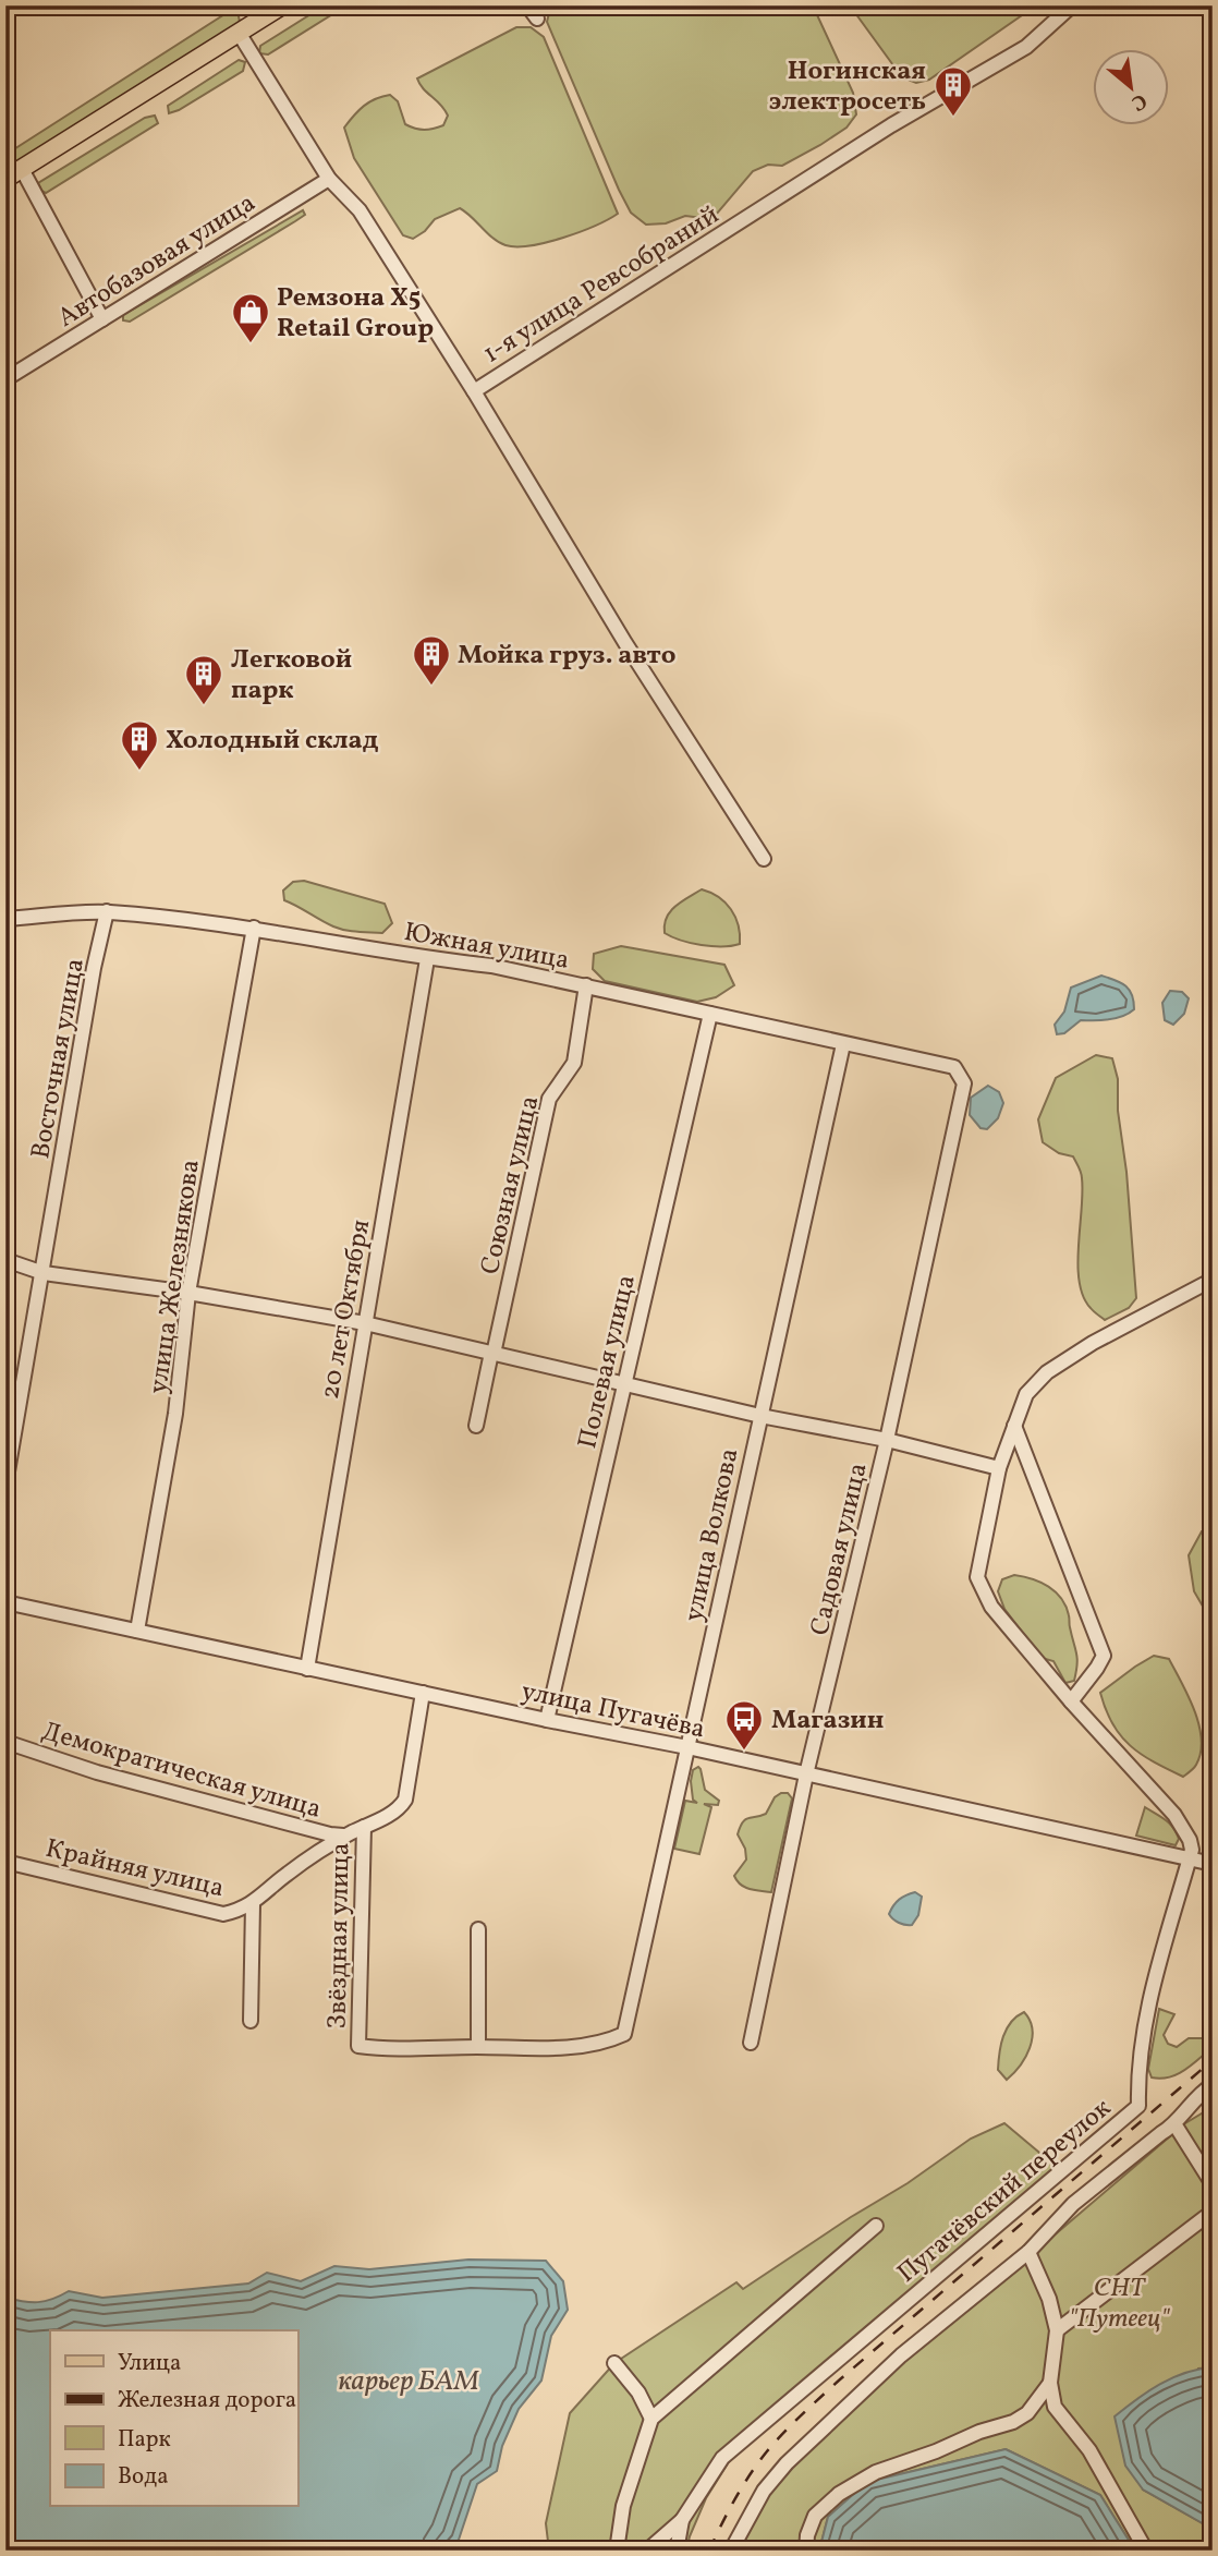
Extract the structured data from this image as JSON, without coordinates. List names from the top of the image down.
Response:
{
  "streets": {
    "street": [
      "Автобазовая улица",
      "1-я улица Ревсобраний",
      "Южная улица",
      "Восточная улица",
      "Союзная улица",
      "улица Железнякова",
      "20 лет Октября",
      "Полевая улица",
      "улица Волкова",
      "Садовая улица",
      "улица Пугачёва",
      "Демократическая улица",
      "Крайняя улица",
      "Звёздная улица",
      "Пугачёвский переулок"
    ]
  },
  "crossings": [
    ["Автобазовая улица", "1-я улица Ревсобраний"],
    ["Южная улица", "Восточная улица"],
    ["Южная улица", "Союзная улица"],
    ["Южная улица", "улица Железнякова"],
    ["Южная улица", "20 лет Октября"],
    ["Южная улица", "Полевая улица"],
    ["Южная улица", "улица Волкова"],
    ["Южная улица", "Садовая улица"],
    ["улица Железнякова", "улица Пугачёва"],
    ["20 лет Октября", "улица Пугачёва"],
    ["Полевая улица", "улица Пугачёва"],
    ["улица Волкова", "улица Пугачёва"],
    ["улица Волкова", "Звёздная улица"],
    ["Садовая улица", "улица Пугачёва"],
    ["улица Пугачёва", "Пугачёвский переулок"]
  ],
  "water": ["карьер БАМ"],
  "parks": ["СНТ \"Путеец\""],
  "places": {
    "building": [
      "Ногинская электросеть",
      "Мойка груз. авто",
      "Легковой парк",
      "Холодный склад"
    ],
    "shop": ["Ремзона X5 Retail Group"],
    "bus stop": ["Магазин"]
  },
  "legend": [
    "Улица",
    "Железная дорога",
    "Парк",
    "Вода"
  ],
  "north": "bottom right"
}
